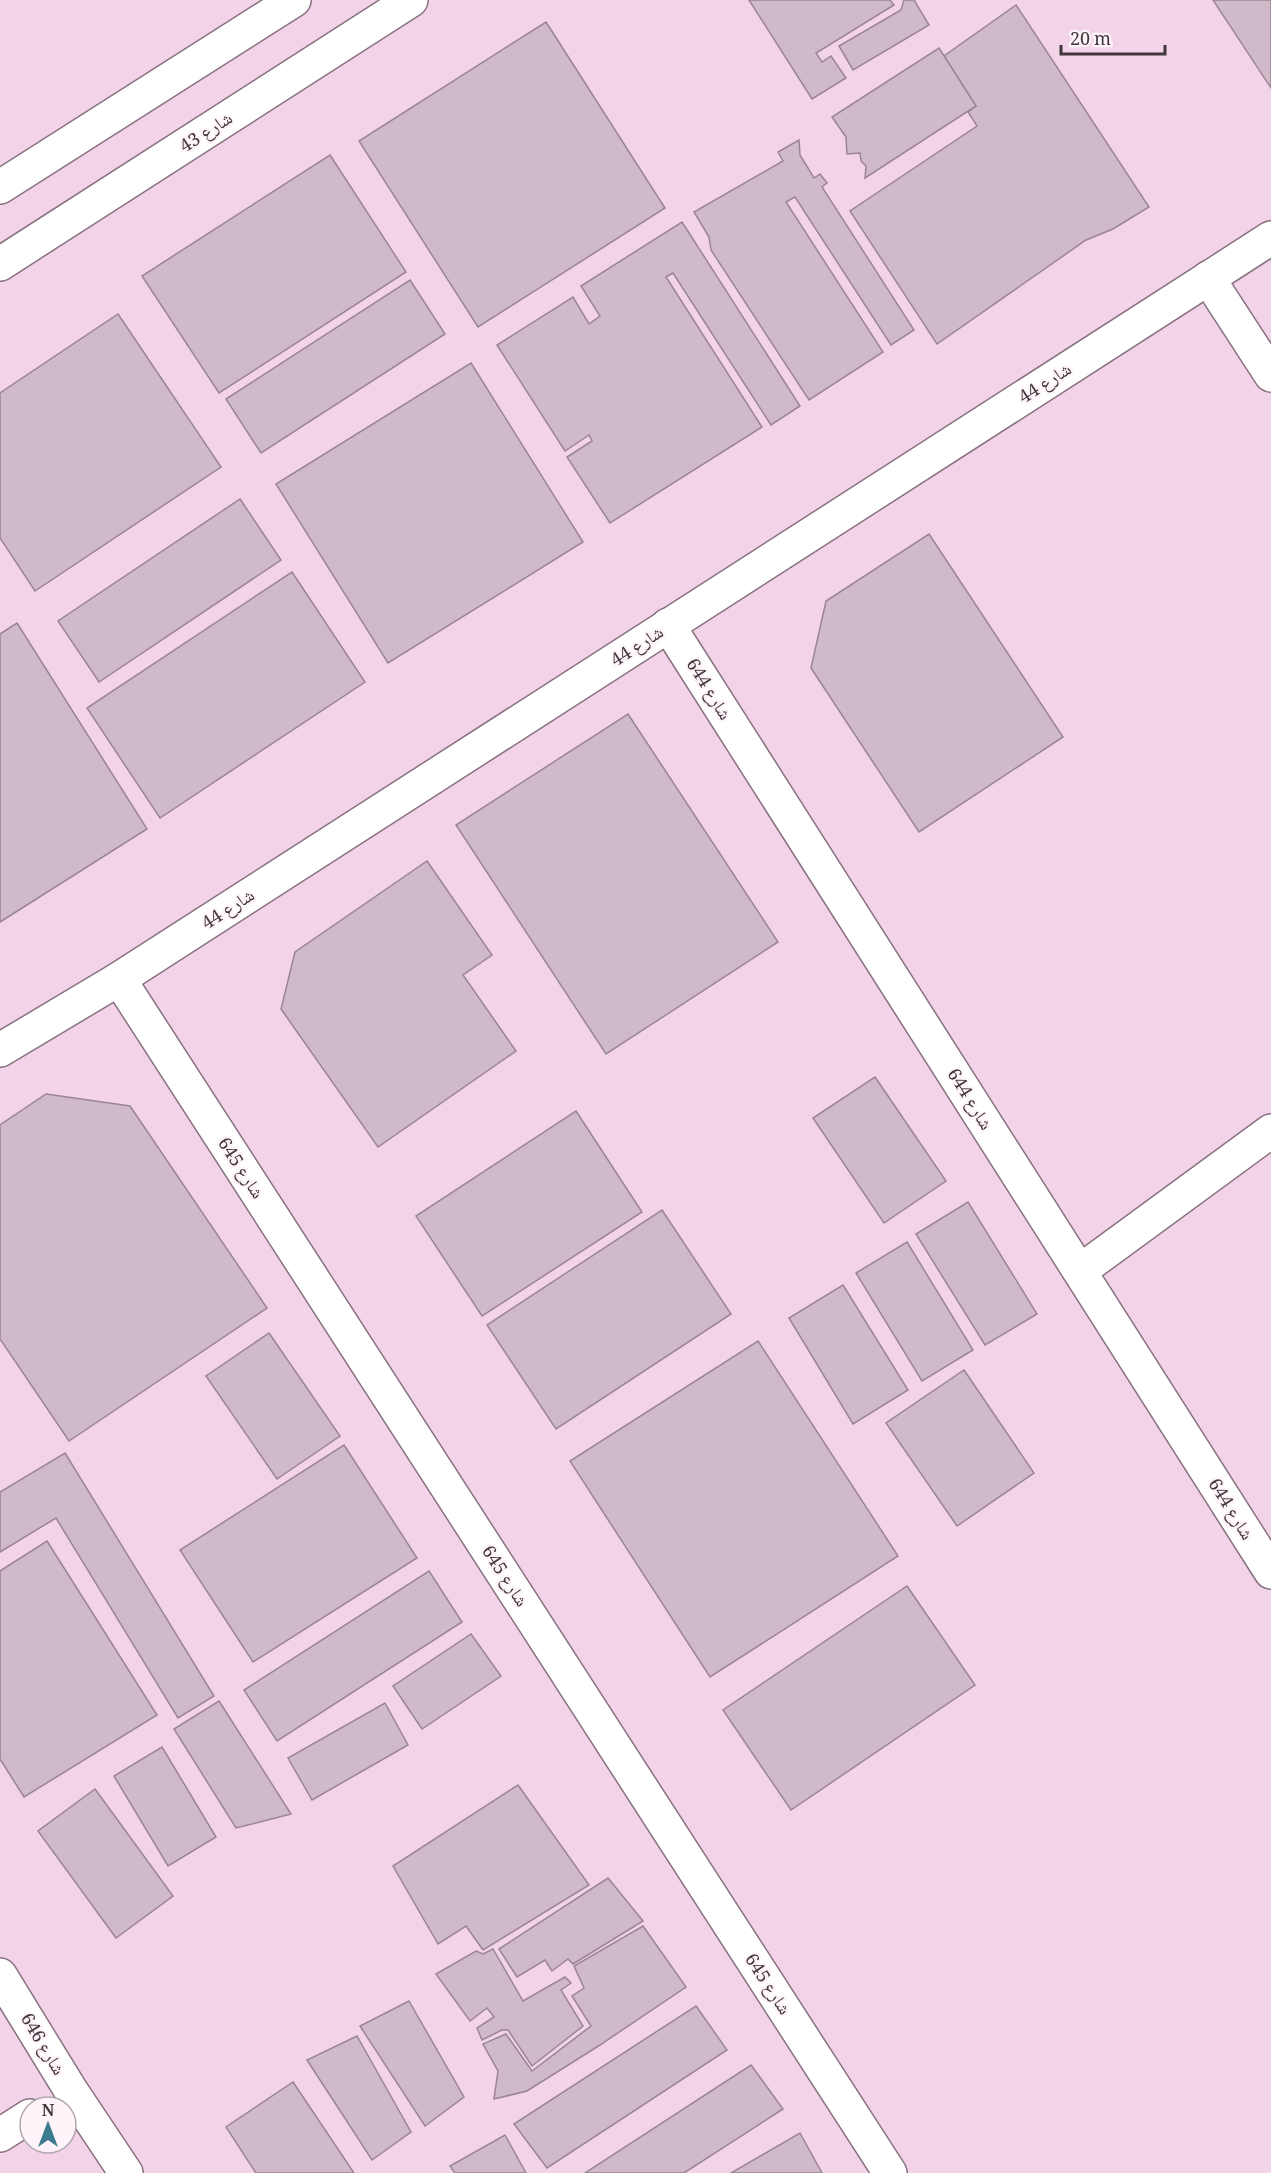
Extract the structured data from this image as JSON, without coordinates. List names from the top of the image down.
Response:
{
  "streets": {
    "street": [
      "شارع 43",
      "شارع 44",
      "شارع 644",
      "شارع 645",
      "شارع 646"
    ]
  },
  "crossings": [
    ["شارع 44", "شارع 644"],
    ["شارع 44", "شارع 645"]
  ],
  "scale_bar": "20 m",
  "north": "top"
}
